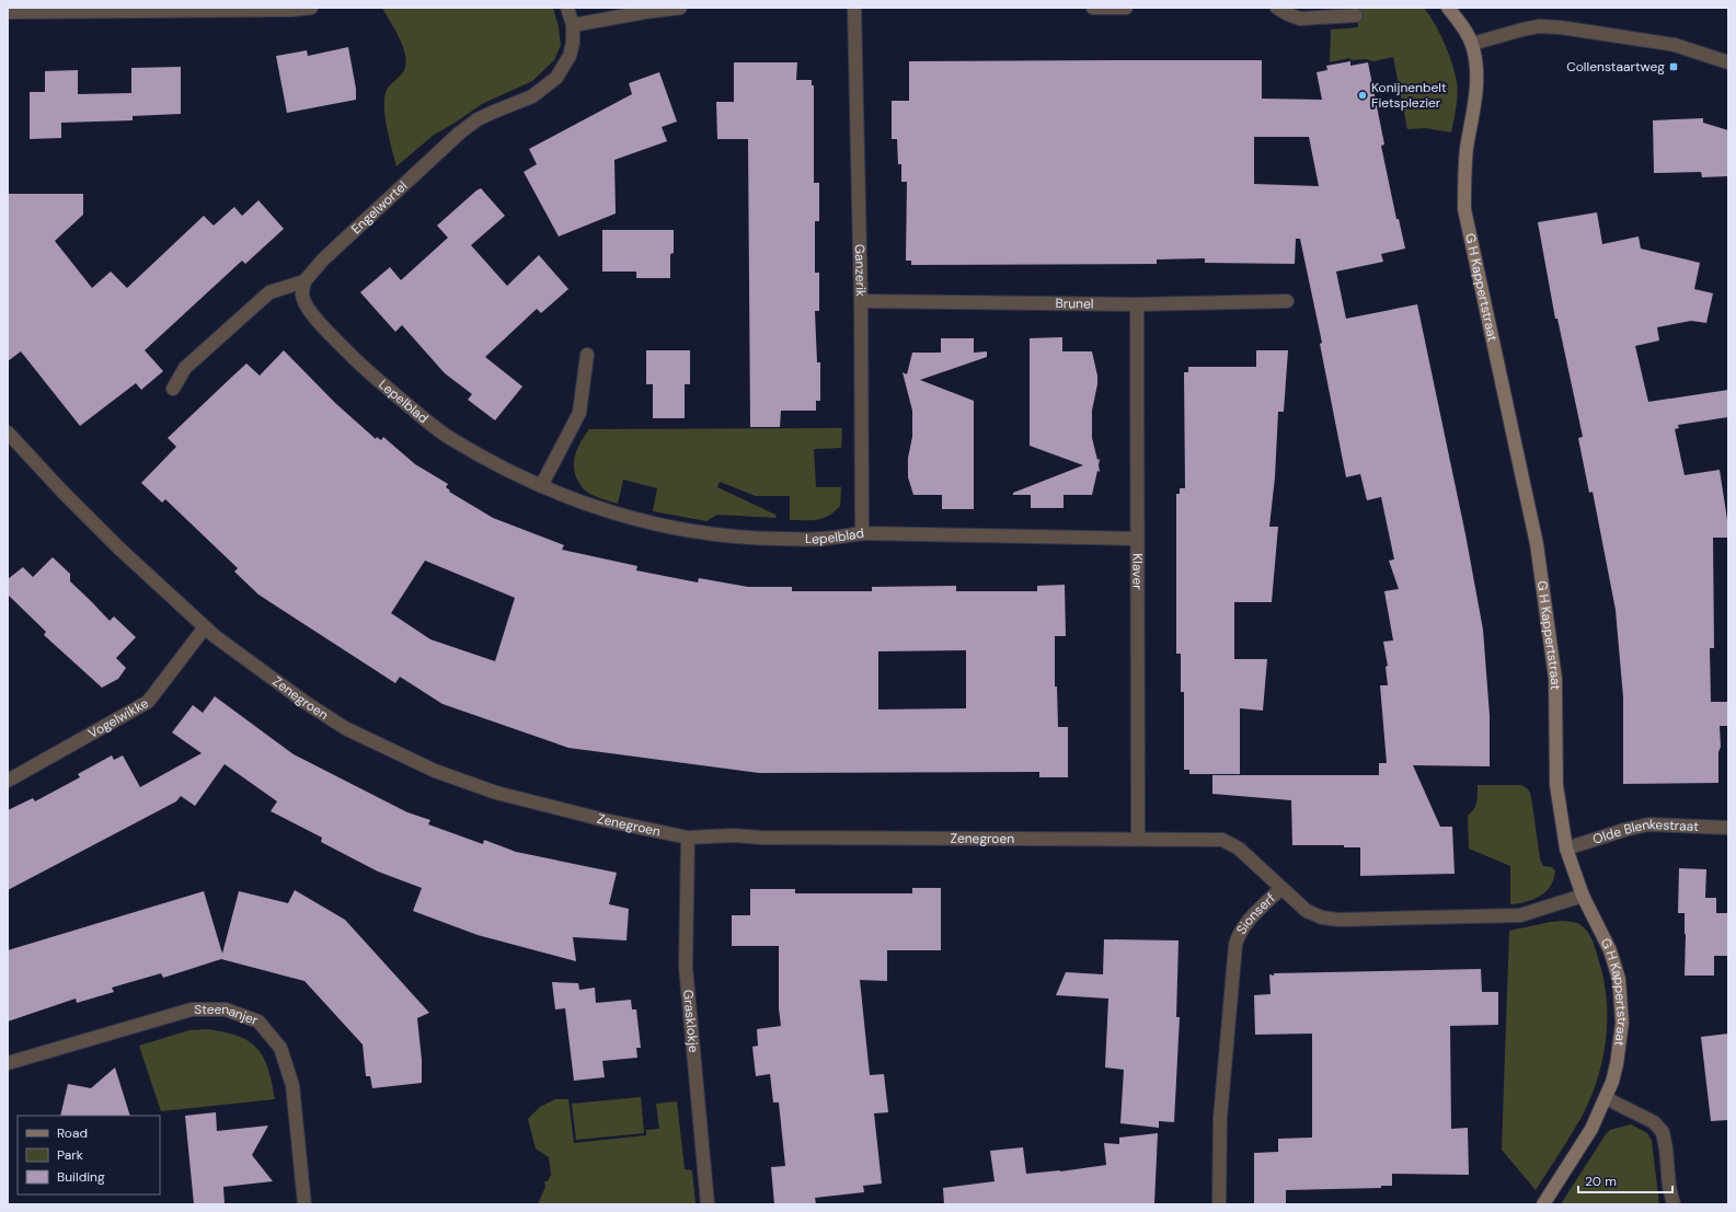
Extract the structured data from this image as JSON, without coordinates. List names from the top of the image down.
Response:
{
  "streets": {
    "street": [
      "Engelwortel",
      "Ganzerik",
      "G H Kappertstraat",
      "Brunel",
      "Lepelblad",
      "Klaver",
      "Zenegroen",
      "Vogelwikke",
      "Olde Blenkestraat",
      "Sionserf",
      "Steenanjer",
      "Grasklokje"
    ]
  },
  "crossings": [
    ["Engelwortel", "Lepelblad"],
    ["Ganzerik", "Brunel"],
    ["Ganzerik", "Lepelblad"],
    ["G H Kappertstraat", "Olde Blenkestraat"],
    ["G H Kappertstraat", "Sionserf"],
    ["Brunel", "Klaver"],
    ["Lepelblad", "Klaver"],
    ["Klaver", "Zenegroen"],
    ["Zenegroen", "Vogelwikke"],
    ["Zenegroen", "Sionserf"],
    ["Zenegroen", "Grasklokje"]
  ],
  "places": {
    "transit": ["Collenstaartweg"],
    "other": ["Konijnenbelt Fietsplezier"]
  },
  "legend": ["Road", "Park", "Building"],
  "scale_bar": "20 m"
}
